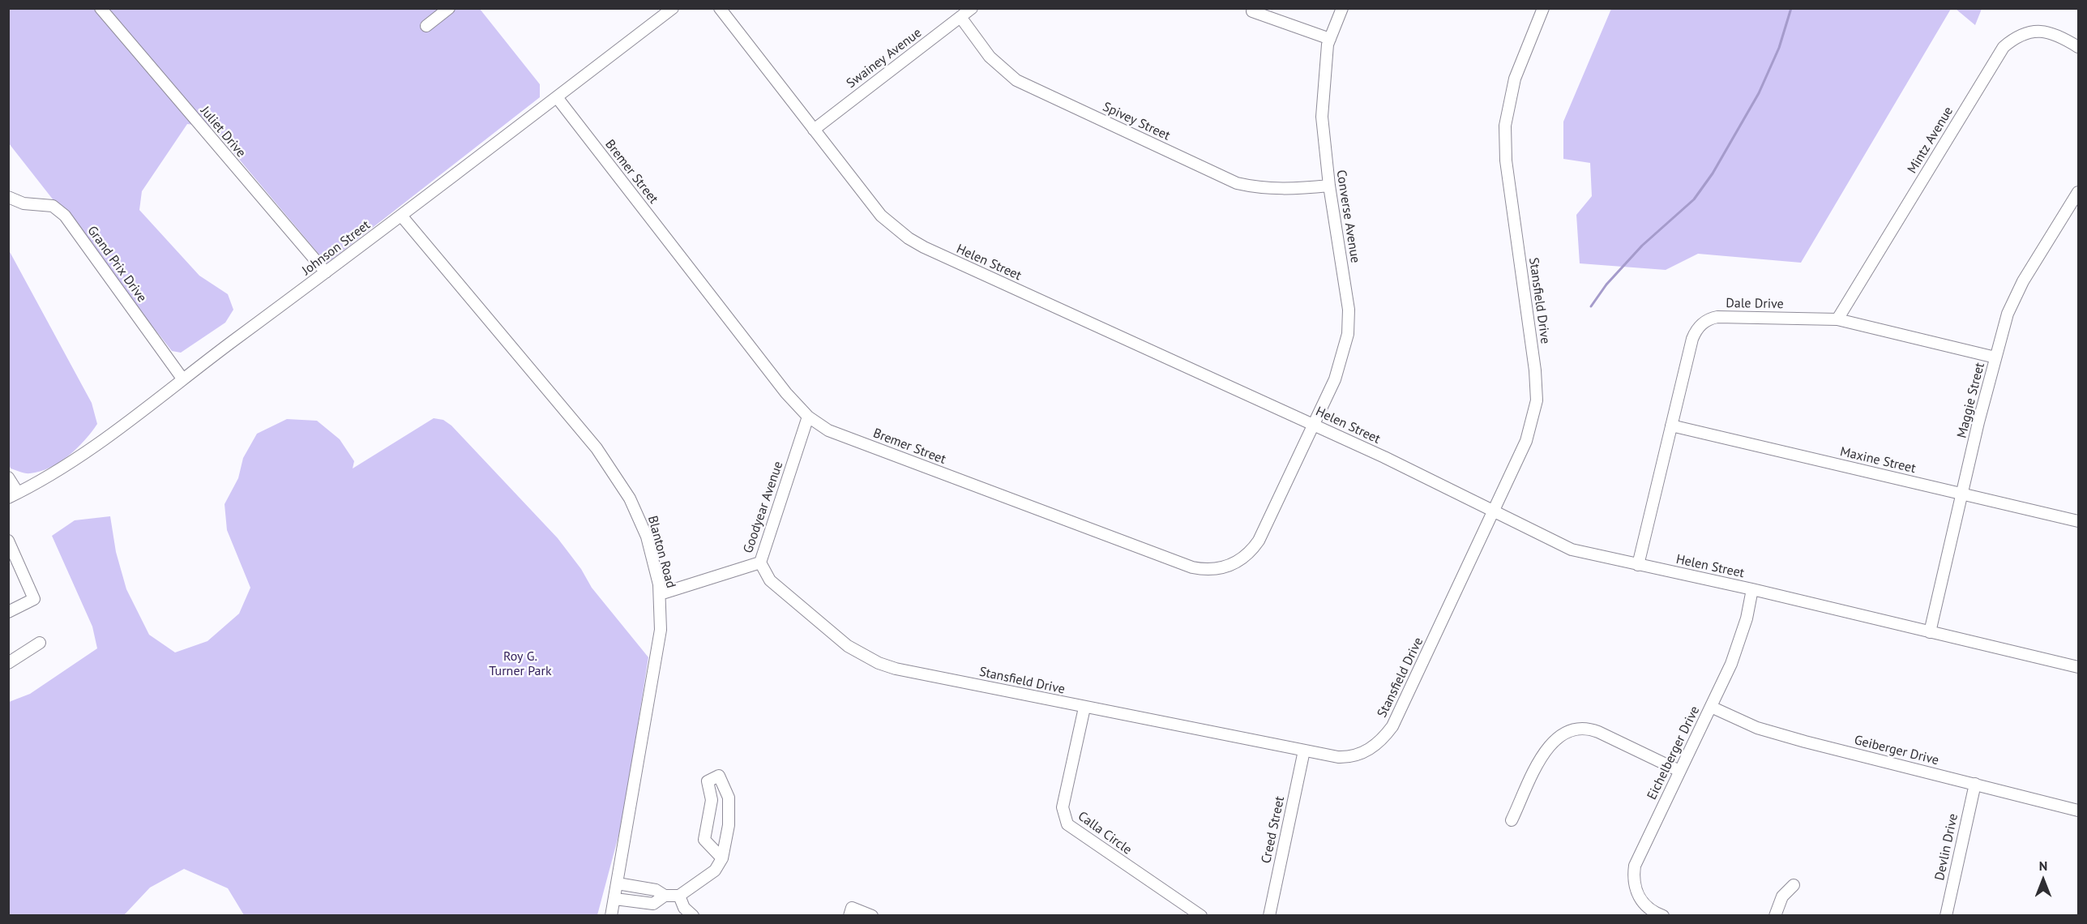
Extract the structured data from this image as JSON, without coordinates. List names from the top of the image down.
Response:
{
  "streets": {
    "street": [
      "Swainey Avenue",
      "Spivey Street",
      "Juliet Drive",
      "Mintz Avenue",
      "Bremer Street",
      "Converse Avenue",
      "Johnson Street",
      "Helen Street",
      "Grand Prix Drive",
      "Stansfield Drive",
      "Dale Drive",
      "Maggie Street",
      "Maxine Street",
      "Goodyear Avenue",
      "Blanton Road",
      "Geiberger Drive",
      "Eichelberger Drive",
      "Creed Street",
      "Calla Circle",
      "Devlin Drive"
    ]
  },
  "crossings": [
    ["Swainey Avenue", "Spivey Street"],
    ["Swainey Avenue", "Helen Street"],
    ["Spivey Street", "Converse Avenue"],
    ["Juliet Drive", "Johnson Street"],
    ["Mintz Avenue", "Dale Drive"],
    ["Bremer Street", "Converse Avenue"],
    ["Bremer Street", "Johnson Street"],
    ["Bremer Street", "Helen Street"],
    ["Bremer Street", "Goodyear Avenue"],
    ["Converse Avenue", "Helen Street"],
    ["Johnson Street", "Grand Prix Drive"],
    ["Johnson Street", "Blanton Road"],
    ["Helen Street", "Stansfield Drive"],
    ["Helen Street", "Dale Drive"],
    ["Helen Street", "Maggie Street"],
    ["Helen Street", "Eichelberger Drive"],
    ["Stansfield Drive", "Goodyear Avenue"],
    ["Stansfield Drive", "Creed Street"],
    ["Stansfield Drive", "Calla Circle"],
    ["Dale Drive", "Maggie Street"],
    ["Dale Drive", "Maxine Street"],
    ["Maggie Street", "Maxine Street"],
    ["Goodyear Avenue", "Blanton Road"],
    ["Geiberger Drive", "Eichelberger Drive"],
    ["Geiberger Drive", "Devlin Drive"]
  ],
  "parks": ["Roy G. Turner Park"],
  "north": "top"
}
